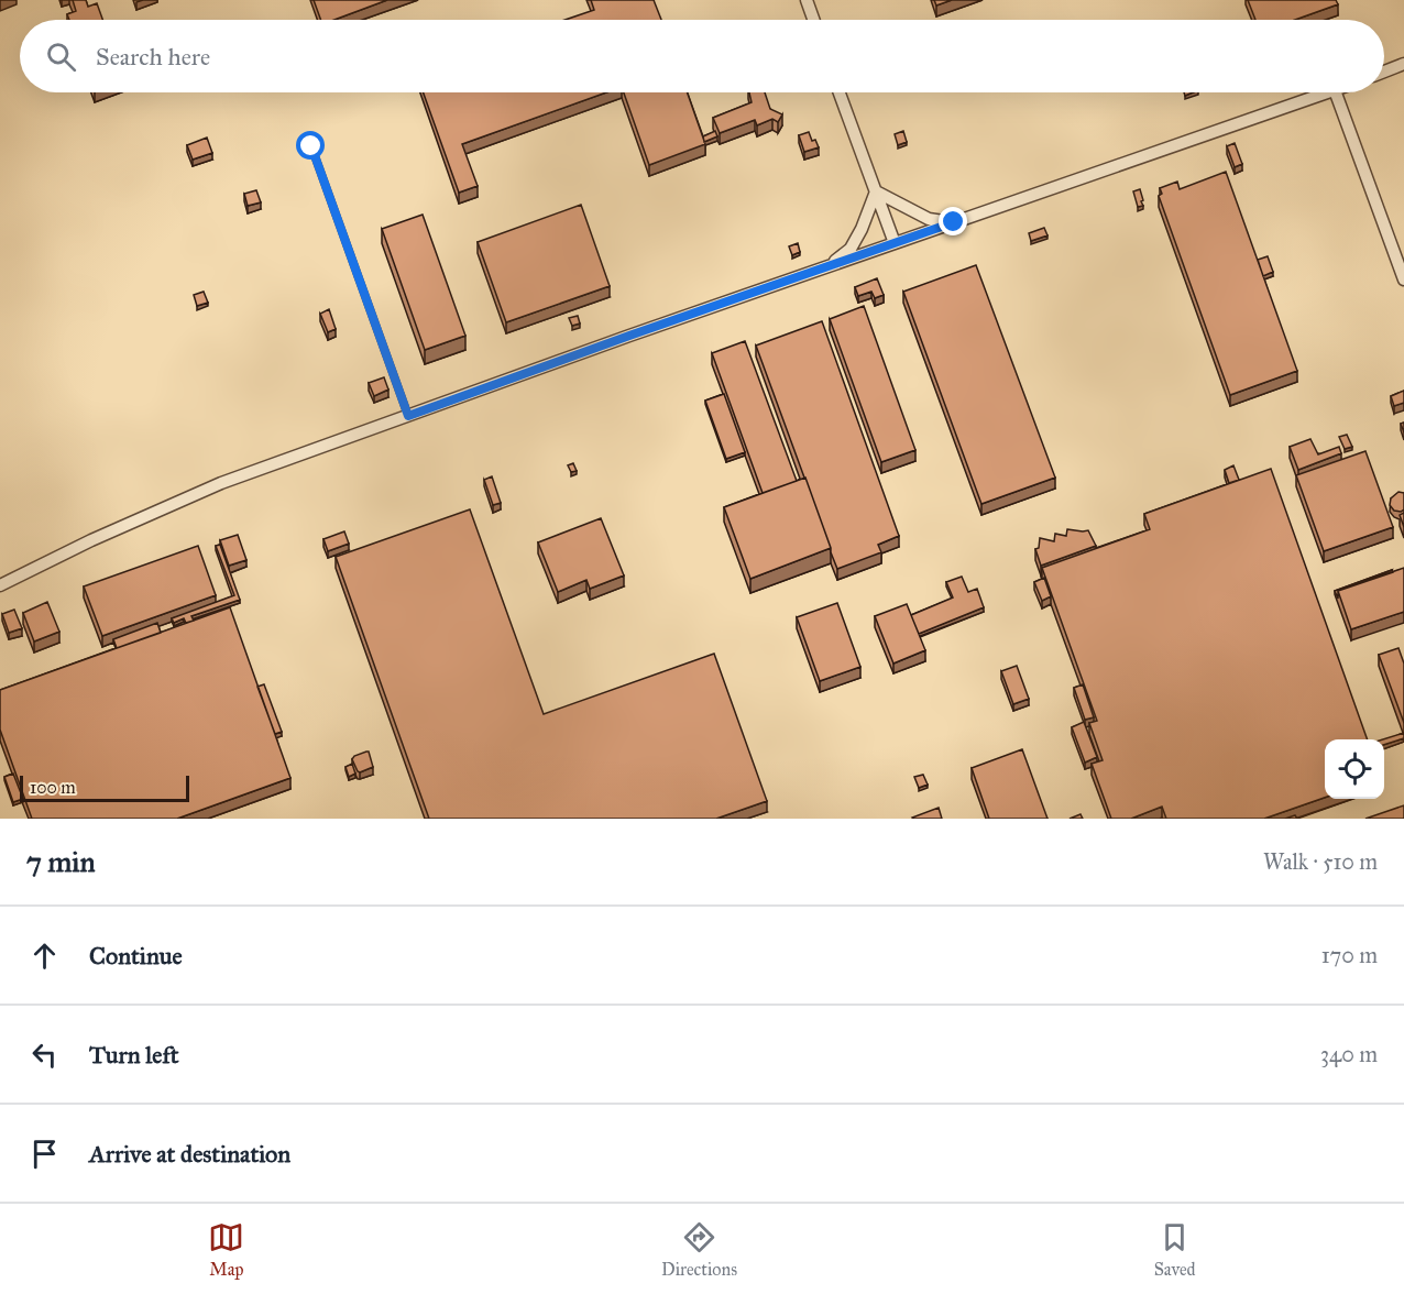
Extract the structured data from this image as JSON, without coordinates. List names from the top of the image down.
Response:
{
  "scale_bar": "100 m",
  "page": {
    "search": "Search here",
    "scale": "100 m",
    "heading": ["7 min", "Walk · 510 m"],
    "list": [
      ["Continue", "170 m"],
      ["Turn left", "340 m"],
      "Arrive at destination"
    ],
    "nav": ["Map", "Directions", "Saved"]
  }
}
